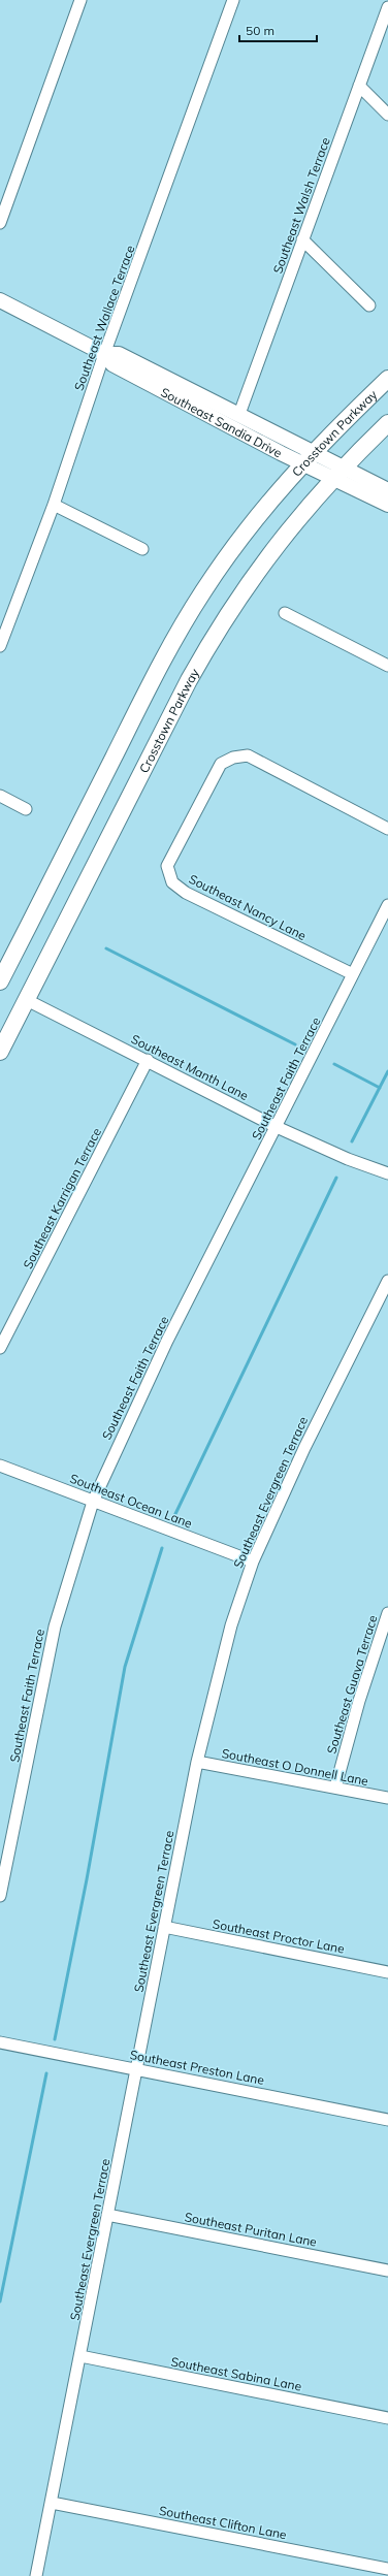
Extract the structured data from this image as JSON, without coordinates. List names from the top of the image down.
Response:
{
  "streets": {
    "main road": ["Crosstown Parkway"],
    "street": [
      "Southeast Walsh Terrace",
      "Southeast Wallace Terrace",
      "Southeast Sandia Drive",
      "Southeast Nancy Lane",
      "Southeast Manth Lane",
      "Southeast Faith Terrace",
      "Southeast Karrigan Terrace",
      "Southeast Evergreen Terrace",
      "Southeast Ocean Lane",
      "Southeast Guava Terrace",
      "Southeast O Donnell Lane",
      "Southeast Proctor Lane",
      "Southeast Preston Lane",
      "Southeast Puritan Lane",
      "Southeast Sabina Lane",
      "Southeast Clifton Lane"
    ]
  },
  "crossings": [
    ["Southeast Walsh Terrace", "Southeast Sandia Drive"],
    ["Southeast Wallace Terrace", "Southeast Sandia Drive"],
    ["Southeast Sandia Drive", "Crosstown Parkway"],
    ["Crosstown Parkway", "Southeast Manth Lane"],
    ["Southeast Nancy Lane", "Southeast Faith Terrace"],
    ["Southeast Manth Lane", "Southeast Faith Terrace"],
    ["Southeast Manth Lane", "Southeast Karrigan Terrace"],
    ["Southeast Faith Terrace", "Southeast Ocean Lane"],
    ["Southeast Evergreen Terrace", "Southeast Ocean Lane"],
    ["Southeast Evergreen Terrace", "Southeast O Donnell Lane"],
    ["Southeast Evergreen Terrace", "Southeast Proctor Lane"],
    ["Southeast Evergreen Terrace", "Southeast Preston Lane"],
    ["Southeast Evergreen Terrace", "Southeast Puritan Lane"],
    ["Southeast Evergreen Terrace", "Southeast Sabina Lane"],
    ["Southeast Evergreen Terrace", "Southeast Clifton Lane"],
    ["Southeast Guava Terrace", "Southeast O Donnell Lane"]
  ],
  "scale_bar": "50 m"
}
